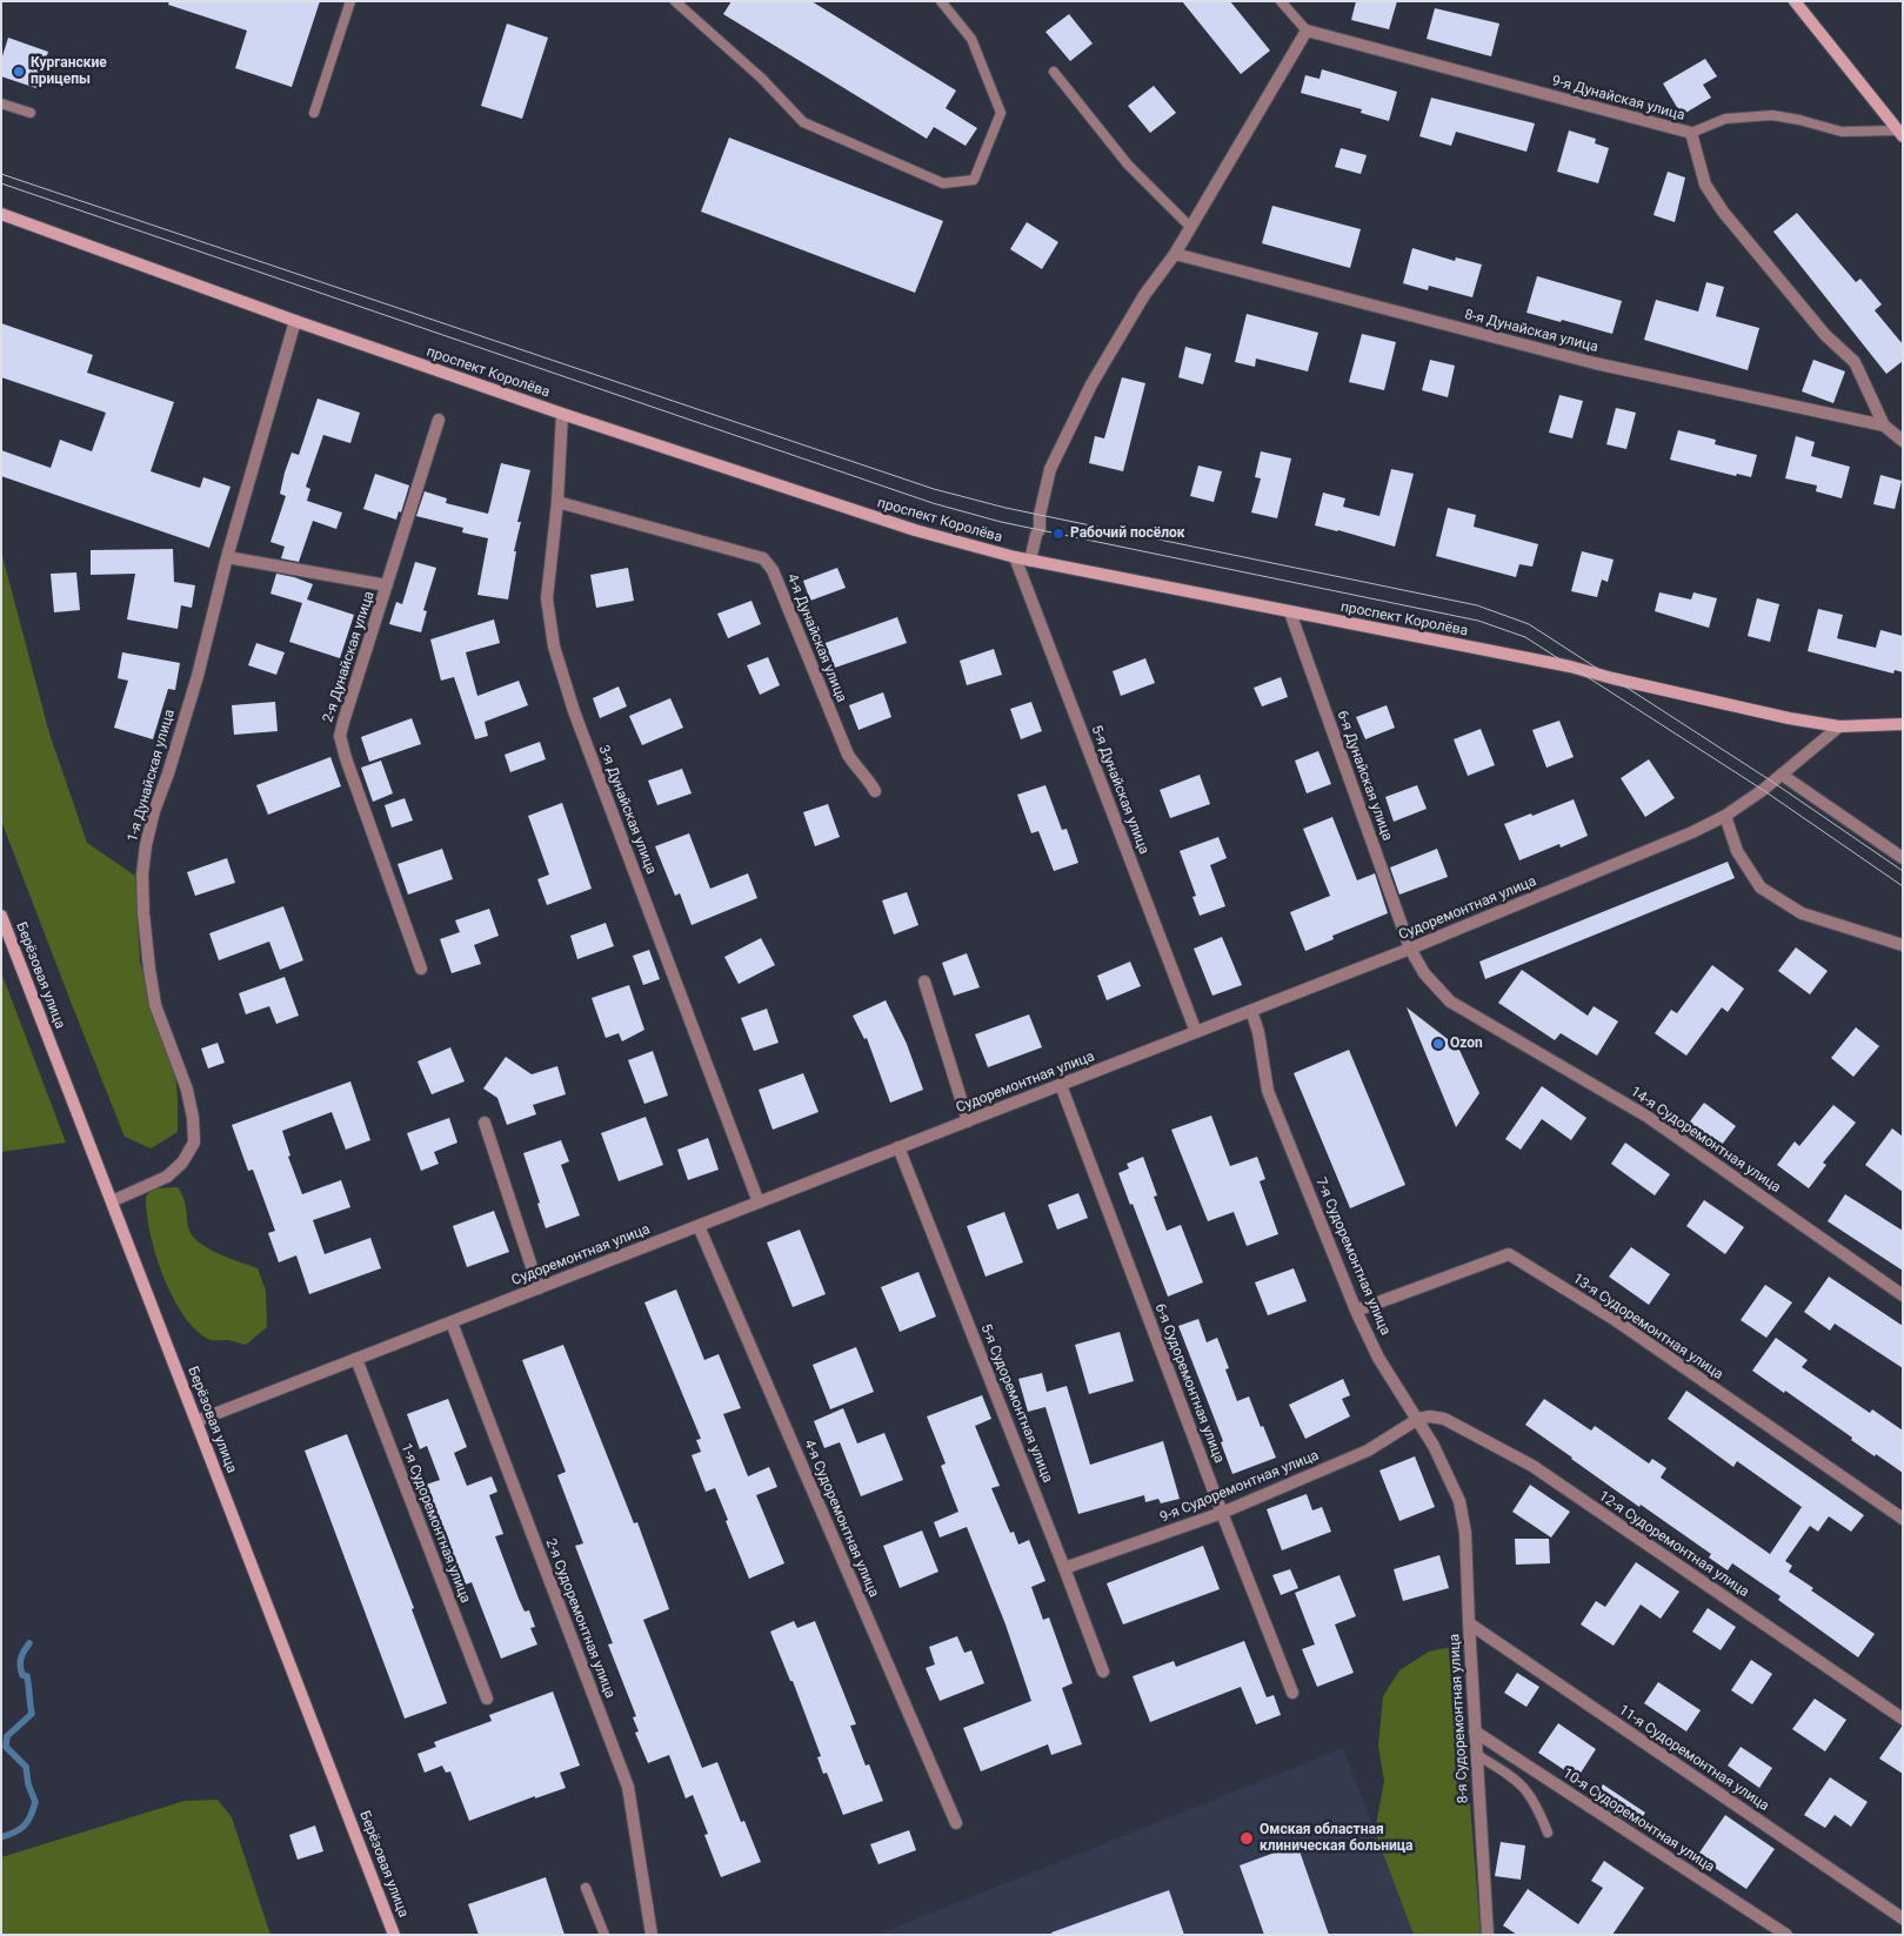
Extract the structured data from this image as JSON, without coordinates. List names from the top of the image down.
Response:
{
  "streets": {
    "main road": ["проспект Королёва", "Берёзовая улица"],
    "street": [
      "9-я Дунайская улица",
      "8-я Дунайская улица",
      "4-я Дунайская улица",
      "2-я Дунайская улица",
      "1-я Дунайская улица",
      "6-я Дунайская улица",
      "5-я Дунайская улица",
      "3-я Дунайская улица",
      "Судоремонтная улица",
      "14-я Судоремонтная улица",
      "7-я Судоремонтная улица",
      "13-я Судоремонтная улица",
      "6-я Судоремонтная улица",
      "5-я Судоремонтная улица",
      "9-я Судоремонтная улица",
      "4-я Судоремонтная улица",
      "1-я Судоремонтная улица",
      "12-я Судоремонтная улица",
      "2-я Судоремонтная улица",
      "8-я Судоремонтная улица",
      "11-я Судоремонтная улица",
      "10-я Судоремонтная улица"
    ]
  },
  "crossings": [
    ["9-я Дунайская улица", "8-я Дунайская улица"],
    ["проспект Королёва", "1-я Дунайская улица"],
    ["проспект Королёва", "6-я Дунайская улица"],
    ["проспект Королёва", "5-я Дунайская улица"],
    ["проспект Королёва", "3-я Дунайская улица"],
    ["проспект Королёва", "Судоремонтная улица"],
    ["4-я Дунайская улица", "3-я Дунайская улица"],
    ["1-я Дунайская улица", "Берёзовая улица"],
    ["6-я Дунайская улица", "Судоремонтная улица"],
    ["6-я Дунайская улица", "14-я Судоремонтная улица"],
    ["5-я Дунайская улица", "Судоремонтная улица"],
    ["3-я Дунайская улица", "Судоремонтная улица"],
    ["Судоремонтная улица", "Берёзовая улица"],
    ["Судоремонтная улица", "14-я Судоремонтная улица"],
    ["Судоремонтная улица", "7-я Судоремонтная улица"],
    ["Судоремонтная улица", "6-я Судоремонтная улица"],
    ["Судоремонтная улица", "5-я Судоремонтная улица"],
    ["Судоремонтная улица", "4-я Судоремонтная улица"],
    ["Судоремонтная улица", "1-я Судоремонтная улица"],
    ["Судоремонтная улица", "2-я Судоремонтная улица"],
    ["7-я Судоремонтная улица", "13-я Судоремонтная улица"],
    ["7-я Судоремонтная улица", "9-я Судоремонтная улица"],
    ["7-я Судоремонтная улица", "12-я Судоремонтная улица"],
    ["7-я Судоремонтная улица", "8-я Судоремонтная улица"],
    ["6-я Судоремонтная улица", "9-я Судоремонтная улица"],
    ["5-я Судоремонтная улица", "9-я Судоремонтная улица"],
    ["9-я Судоремонтная улица", "12-я Судоремонтная улица"],
    ["8-я Судоремонтная улица", "11-я Судоремонтная улица"],
    ["8-я Судоремонтная улица", "10-я Судоремонтная улица"]
  ],
  "places": [
    "Курганские прицепы",
    "Рабочий посёлок",
    "Ozon",
    "Омская областная клиническая больница"
  ]
}
